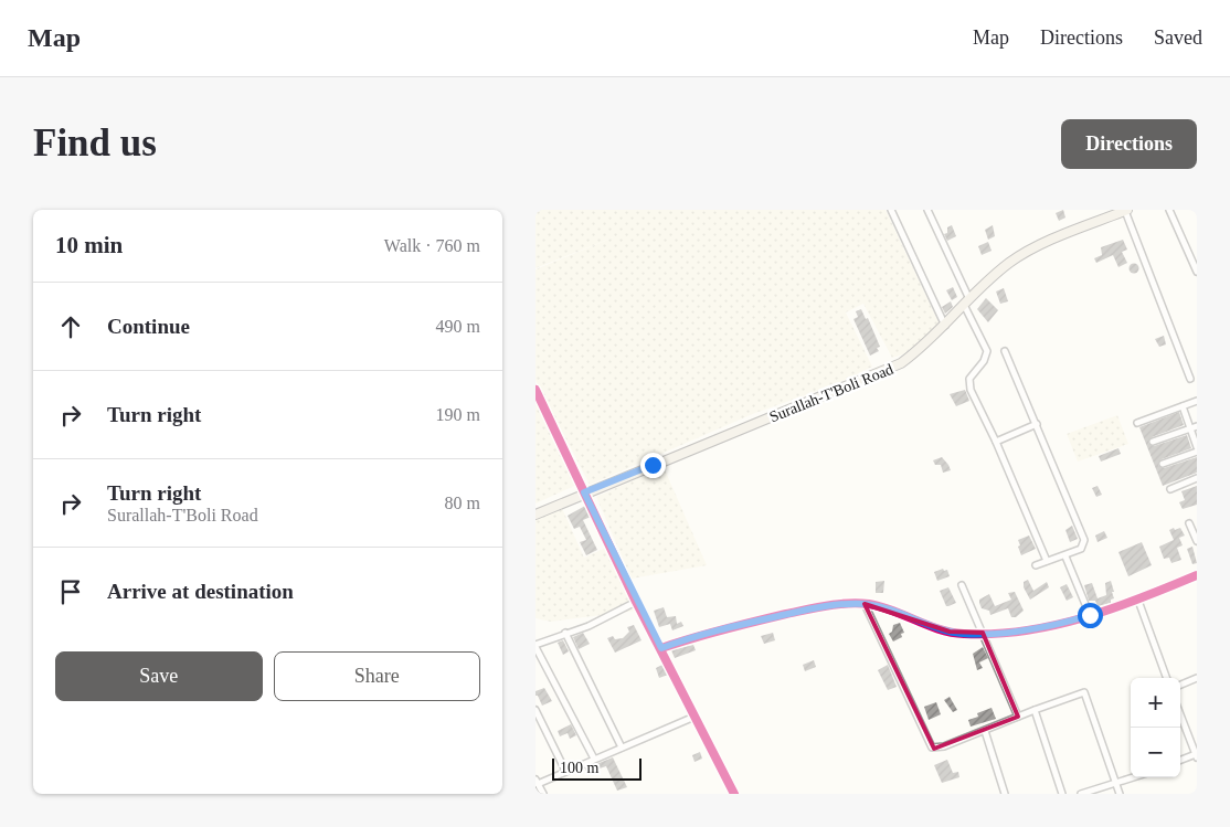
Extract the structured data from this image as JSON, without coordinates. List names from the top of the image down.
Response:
{
  "streets": {
    "main road": ["Surallah-T'Boli Road"]
  },
  "scale_bar": "100 m",
  "page": {
    "header": "Map",
    "nav": ["Map", "Directions", "Saved"],
    "buttons": [
      "Directions",
      ["Save", "Share"]
    ],
    "title": "Find us",
    "heading": ["10 min", "Walk · 760 m"],
    "list": [
      ["Continue", "490 m"],
      ["Turn right", "190 m"],
      ["Turn right", "Surallah-T'Boli Road", "80 m"],
      "Arrive at destination"
    ],
    "map_buttons": ["+", "−"],
    "scale": "100 m"
  }
}
